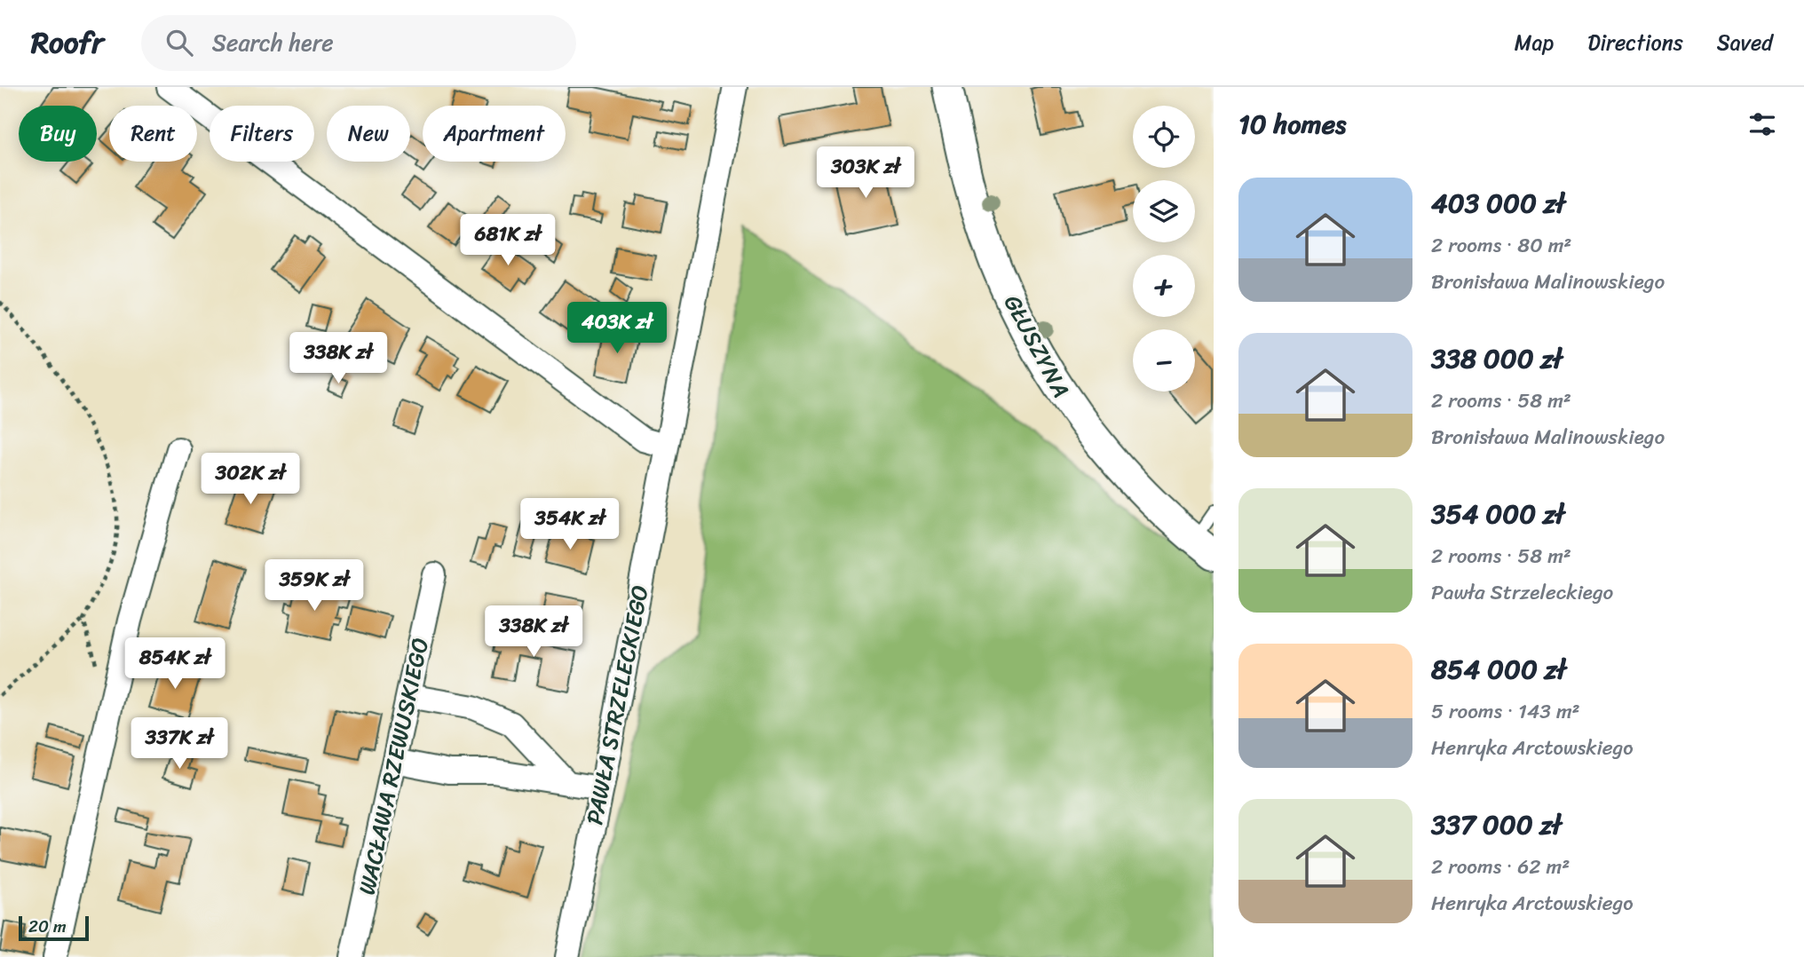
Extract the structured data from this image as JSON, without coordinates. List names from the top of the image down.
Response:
{
  "streets": {
    "street": ["GŁUSZYNA", "PAWŁA STRZELECKIEGO", "WACŁAWA RZEWUSKIEGO"]
  },
  "scale_bar": "20 m",
  "page": {
    "header": "Roofr",
    "search": "Search here",
    "nav": ["Map", "Directions", "Saved"],
    "heading": "10 homes",
    "map_buttons": ["+", "−"],
    "chip": [
      "Buy",
      "Rent",
      "Filters",
      "New",
      "Apartment"
    ],
    "price": [
      "303K zł",
      "681K zł",
      "403K zł",
      "338K zł",
      "302K zł",
      "354K zł",
      "359K zł",
      "338K zł",
      "854K zł",
      "337K zł"
    ],
    "list": [
      {
        "name": "403 000 zł",
        "note": "2 rooms · 80 m² · Bronisława Malinowskiego"
      },
      {
        "name": "338 000 zł",
        "note": "2 rooms · 58 m² · Bronisława Malinowskiego"
      },
      {
        "name": "354 000 zł",
        "note": "2 rooms · 58 m² · Pawła Strzeleckiego"
      },
      {
        "name": "854 000 zł",
        "note": "5 rooms · 143 m² · Henryka Arctowskiego"
      },
      {
        "name": "337 000 zł",
        "note": "2 rooms · 62 m² · Henryka Arctowskiego"
      }
    ],
    "scale": "20 m"
  }
}
